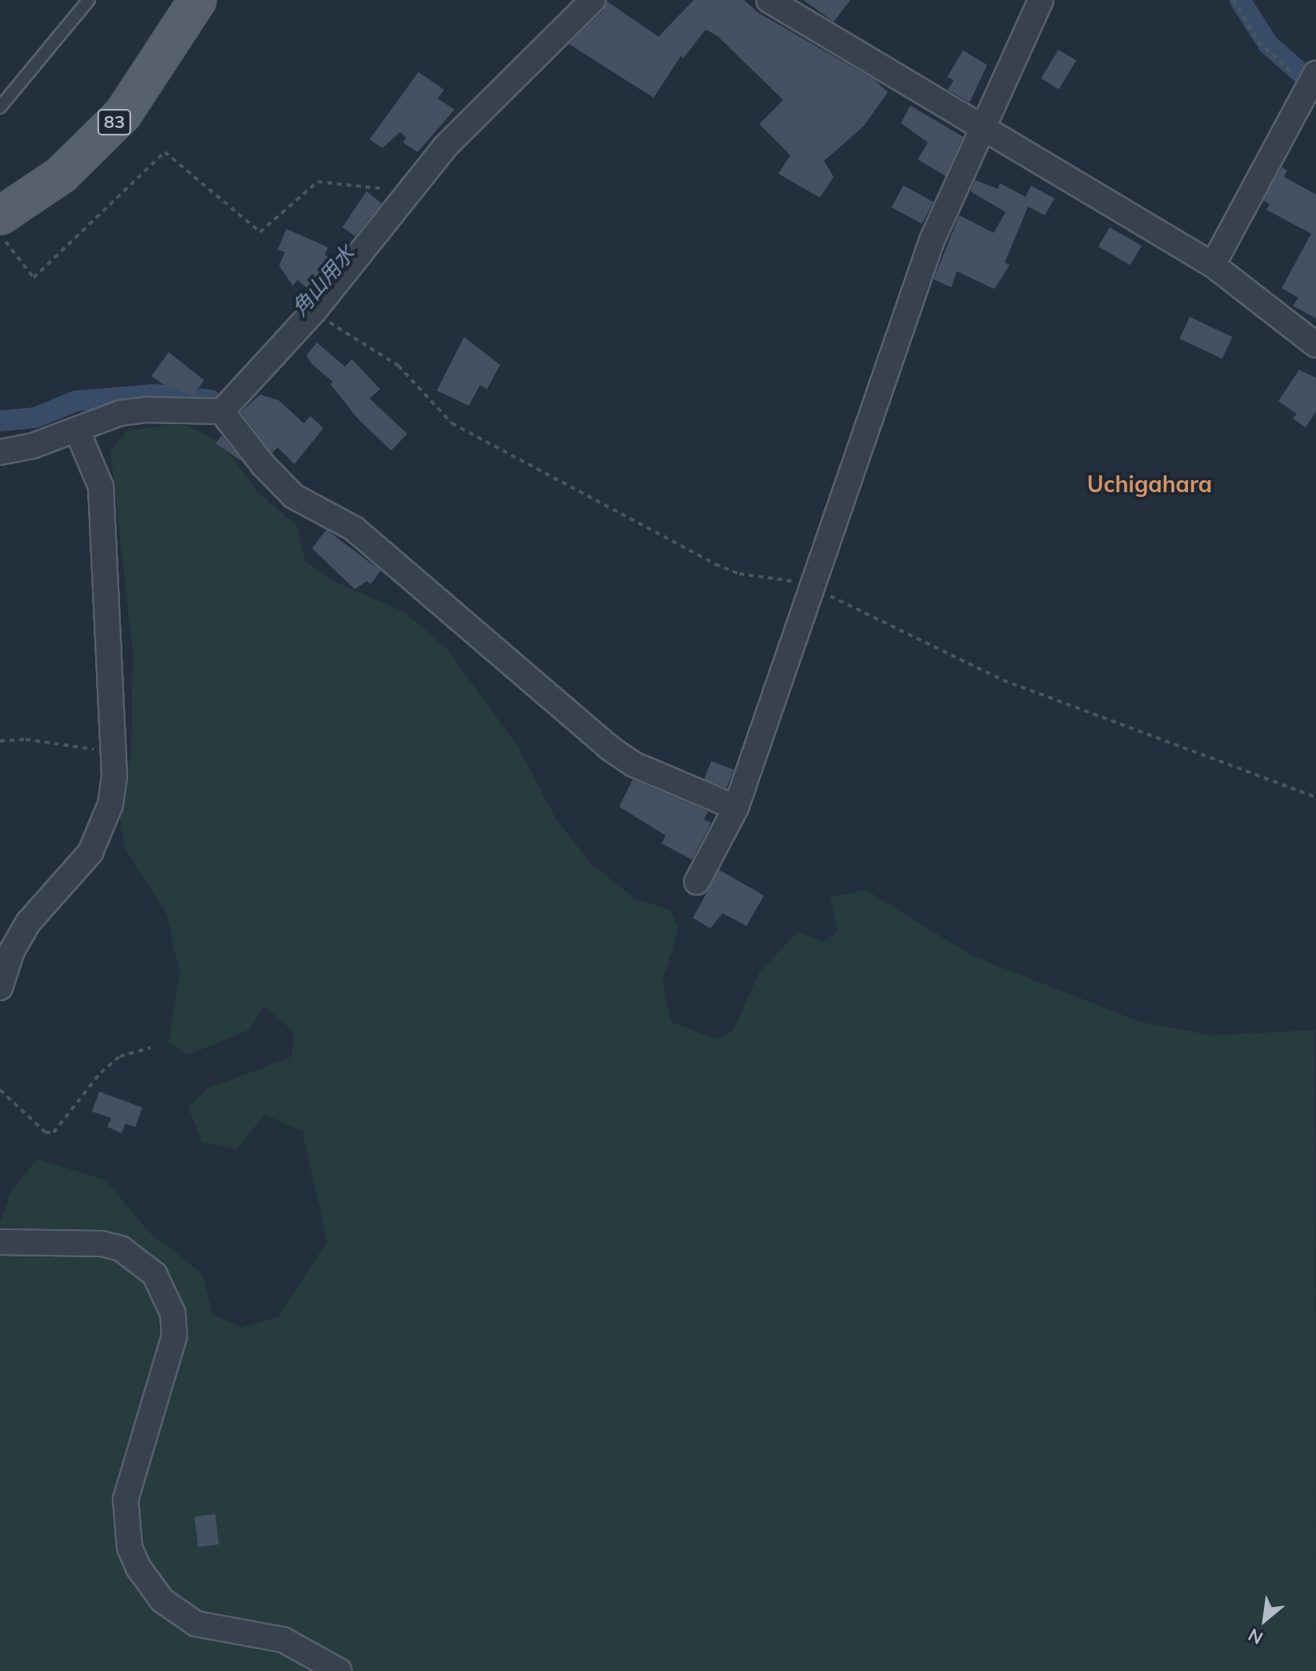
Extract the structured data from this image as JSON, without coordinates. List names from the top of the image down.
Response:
{
  "streets": {
    "main road": ["83"]
  },
  "districts": ["Uchigahara"],
  "water": ["角山用水"],
  "north": "bottom left"
}
